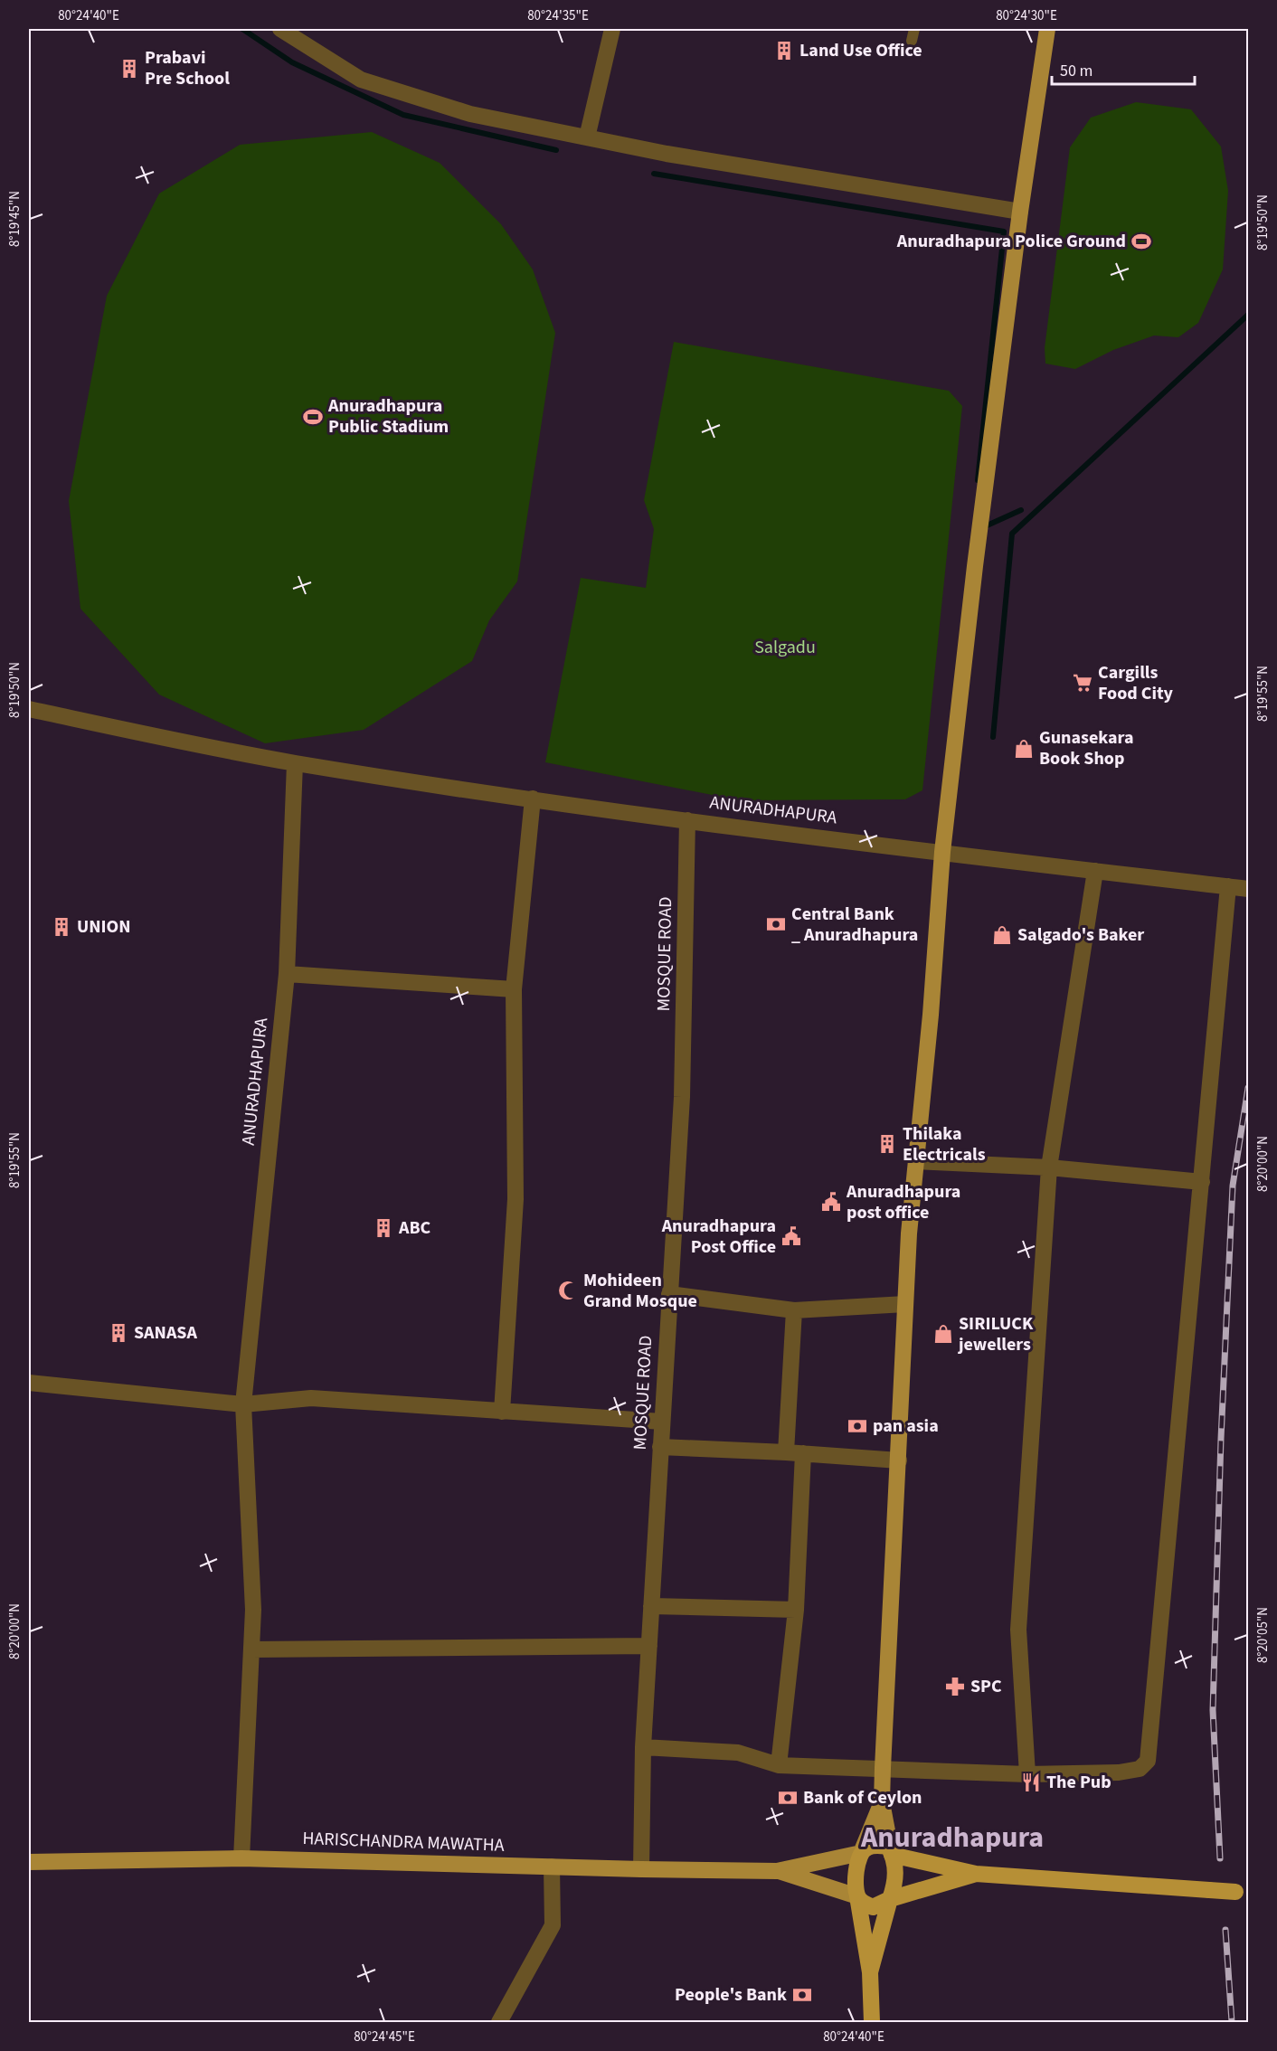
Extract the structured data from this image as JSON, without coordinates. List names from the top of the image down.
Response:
{
  "streets": {
    "main road": ["HARISCHANDRA MAWATHA"],
    "street": ["ANURADHAPURA", "MOSQUE ROAD"]
  },
  "crossings": [
    ["ANURADHAPURA", "MOSQUE ROAD"],
    ["ANURADHAPURA", "HARISCHANDRA MAWATHA"],
    ["MOSQUE ROAD", "HARISCHANDRA MAWATHA"]
  ],
  "districts": ["Anuradhapura"],
  "parks": ["Salgadu"],
  "places": {
    "building": [
      "Land Use Office",
      "Prabavi Pre School",
      "UNION",
      "Thilaka Electricals",
      "ABC",
      "SANASA"
    ],
    "sports": ["Anuradhapura Police Ground", "Anuradhapura Public Stadium"],
    "supermarket": ["Cargills Food City"],
    "shop": ["Gunasekara Book Shop", "Salgado's Baker", "SIRILUCK jewellers"],
    "bank": [
      "Central Bank _ Anuradhapura",
      "pan asia",
      "Bank of Ceylon",
      "People's Bank"
    ],
    "public building": ["Anuradhapura post office", "Anuradhapura Post Office"],
    "mosque": ["Mohideen Grand Mosque"],
    "pharmacy": ["SPC"],
    "restaurant": ["The Pub"]
  },
  "scale_bar": "50 m",
  "coordinates": [
    "80°24'40\"E",
    "80°24'35\"E",
    "80°24'30\"E",
    "8°19'45\"N",
    "8°19'50\"N",
    "8°19'55\"N",
    "8°20'00\"N",
    "8°20'05\"N",
    "80°24'45\"E"
  ]
}
